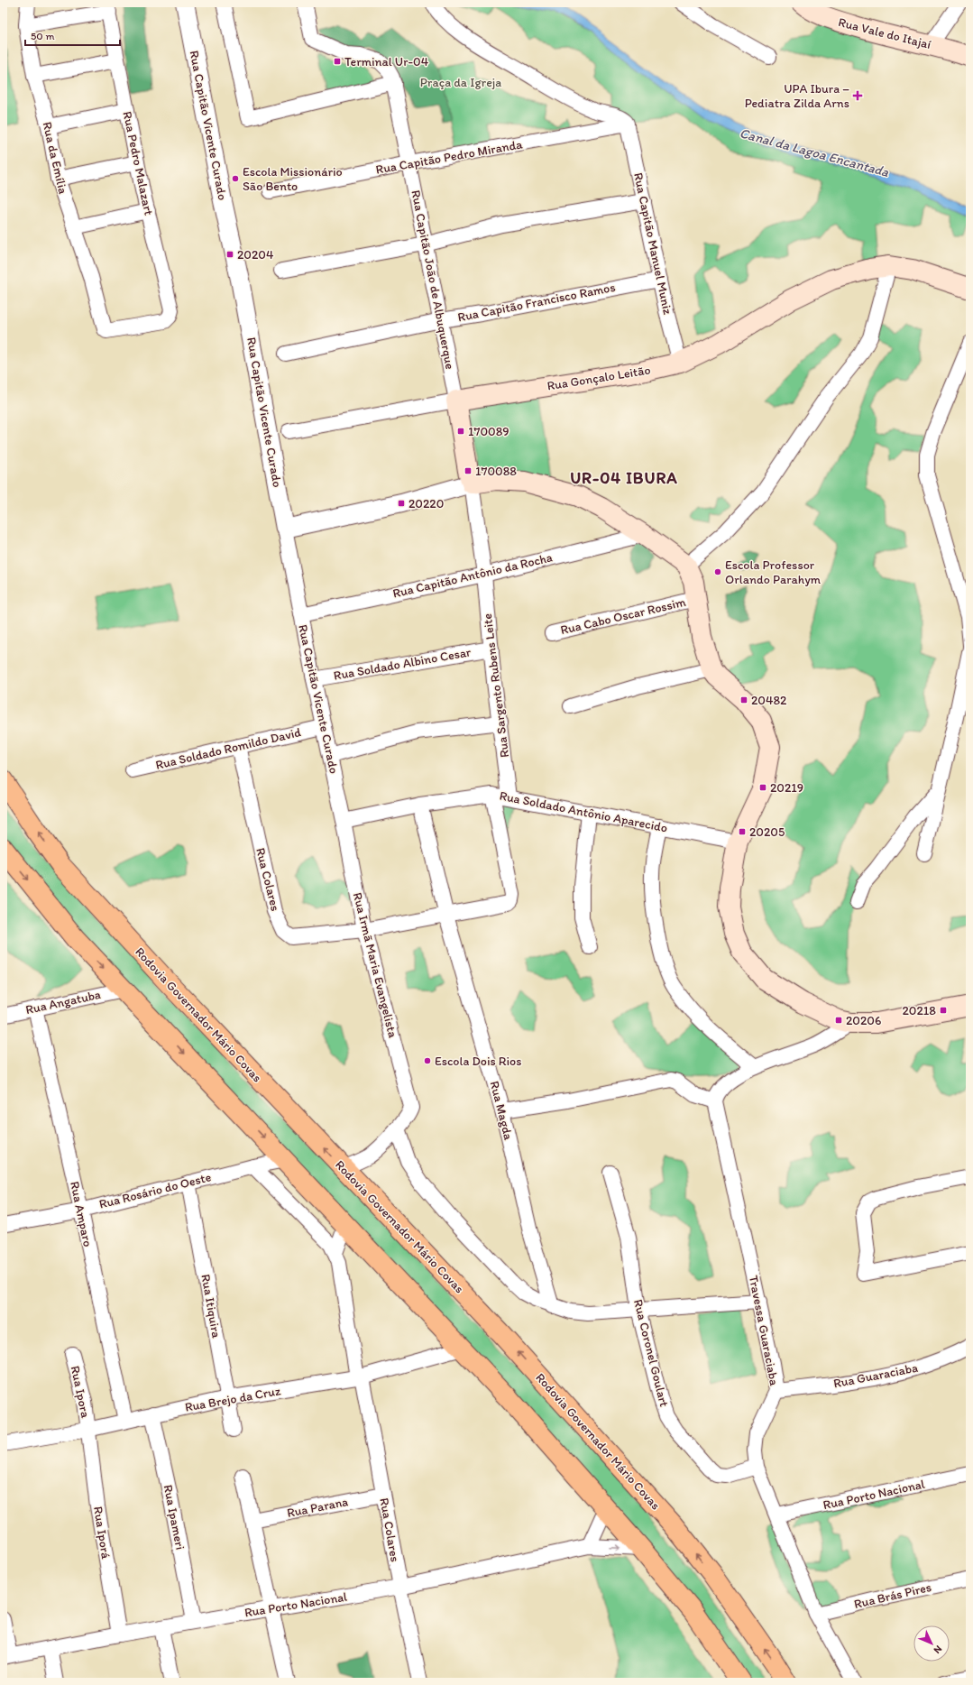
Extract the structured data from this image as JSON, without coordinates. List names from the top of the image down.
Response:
{
  "streets": {
    "highway": ["Rodovia Governador Mário Covas"],
    "main road": ["Rua Vale do Itajaí", "Rua Capitão João de Albuquerque", "Rua Gonçalo Leitão"],
    "street": [
      "Rua Capitão Vicente Curado",
      "Rua Capitão Pedro Miranda",
      "Rua da Emília",
      "Rua Pedro Malazart",
      "Rua Capitão Manuel Muniz",
      "Rua Capitão Francisco Ramos",
      "Rua Capitão Antônio da Rocha",
      "Rua Cabo Oscar Rossim",
      "Rua Soldado Albino Cesar",
      "Rua Sargento Rubens Leite",
      "Rua Soldado Romildo David",
      "Rua Soldado Antônio Aparecido",
      "Rua Colares",
      "Rua Irmã Maria Evangelista",
      "Rua Angatuba",
      "Rua Magda",
      "Rua Rosário do Oeste",
      "Rua Amparo",
      "Rua Itiquira",
      "Travessa Guaraciaba",
      "Rua Coronel Goulart",
      "Rua Guaraciaba",
      "Rua Ipora",
      "Rua Brejo da Cruz",
      "Rua Porto Nacional",
      "Rua Parana",
      "Rua Ipameri",
      "Rua Iporá",
      "Rua Brás Pires"
    ]
  },
  "crossings": [
    ["Rua Capitão Vicente Curado", "Rua Capitão Antônio da Rocha"],
    ["Rua Capitão Vicente Curado", "Rua Soldado Albino Cesar"],
    ["Rua Capitão Vicente Curado", "Rua Soldado Romildo David"],
    ["Rua Capitão Vicente Curado", "Rua Soldado Antônio Aparecido"],
    ["Rua Capitão Vicente Curado", "Rua Irmã Maria Evangelista"],
    ["Rua Capitão Pedro Miranda", "Rua Capitão Manuel Muniz"],
    ["Rua Capitão Pedro Miranda", "Rua Capitão João de Albuquerque"],
    ["Rua da Emília", "Rua Pedro Malazart"],
    ["Rua Capitão Manuel Muniz", "Rua Capitão Francisco Ramos"],
    ["Rua Capitão Manuel Muniz", "Rua Gonçalo Leitão"],
    ["Rua Capitão João de Albuquerque", "Rua Capitão Francisco Ramos"],
    ["Rua Capitão João de Albuquerque", "Rua Gonçalo Leitão"],
    ["Rua Capitão João de Albuquerque", "Rua Capitão Antônio da Rocha"],
    ["Rua Capitão João de Albuquerque", "Rua Sargento Rubens Leite"],
    ["Rua Capitão Antônio da Rocha", "Rua Sargento Rubens Leite"],
    ["Rua Soldado Albino Cesar", "Rua Sargento Rubens Leite"],
    ["Rua Sargento Rubens Leite", "Rua Soldado Antônio Aparecido"],
    ["Rua Soldado Romildo David", "Rua Colares"],
    ["Rua Soldado Antônio Aparecido", "Rua Colares"],
    ["Rua Soldado Antônio Aparecido", "Rua Irmã Maria Evangelista"],
    ["Rua Soldado Antônio Aparecido", "Rua Magda"],
    ["Rua Colares", "Rua Irmã Maria Evangelista"],
    ["Rua Colares", "Rua Magda"],
    ["Rua Colares", "Rua Brejo da Cruz"],
    ["Rua Colares", "Rua Porto Nacional"],
    ["Rua Colares", "Rua Parana"],
    ["Rua Angatuba", "Rua Amparo"],
    ["Rua Rosário do Oeste", "Rua Amparo"],
    ["Rua Rosário do Oeste", "Rua Itiquira"],
    ["Rua Amparo", "Rua Brejo da Cruz"],
    ["Rua Itiquira", "Rua Brejo da Cruz"],
    ["Travessa Guaraciaba", "Rua Coronel Goulart"],
    ["Travessa Guaraciaba", "Rua Guaraciaba"],
    ["Travessa Guaraciaba", "Rua Porto Nacional"],
    ["Travessa Guaraciaba", "Rua Brás Pires"],
    ["Rua Ipora", "Rua Brejo da Cruz"],
    ["Rua Ipora", "Rua Iporá"],
    ["Rua Brejo da Cruz", "Rua Ipameri"],
    ["Rua Brejo da Cruz", "Rua Iporá"],
    ["Rua Porto Nacional", "Rua Ipameri"],
    ["Rua Porto Nacional", "Rua Iporá"]
  ],
  "districts": ["UR-04 IBURA"],
  "water": ["Canal da Lagoa Encantada"],
  "parks": ["Praça da Igreja"],
  "places": {
    "transit": [
      "Terminal Ur-04",
      "20204",
      "170089",
      "170088",
      "20220",
      "20482",
      "20219",
      "20205",
      "20218",
      "20206"
    ],
    "health": ["UPA Ibura – Pediatra Zilda Arns"],
    "other": ["Escola Missionário São Bento", "Escola Professor Orlando Parahym", "Escola Dois Rios"]
  },
  "scale_bar": "50 m",
  "north": "bottom right"
}
